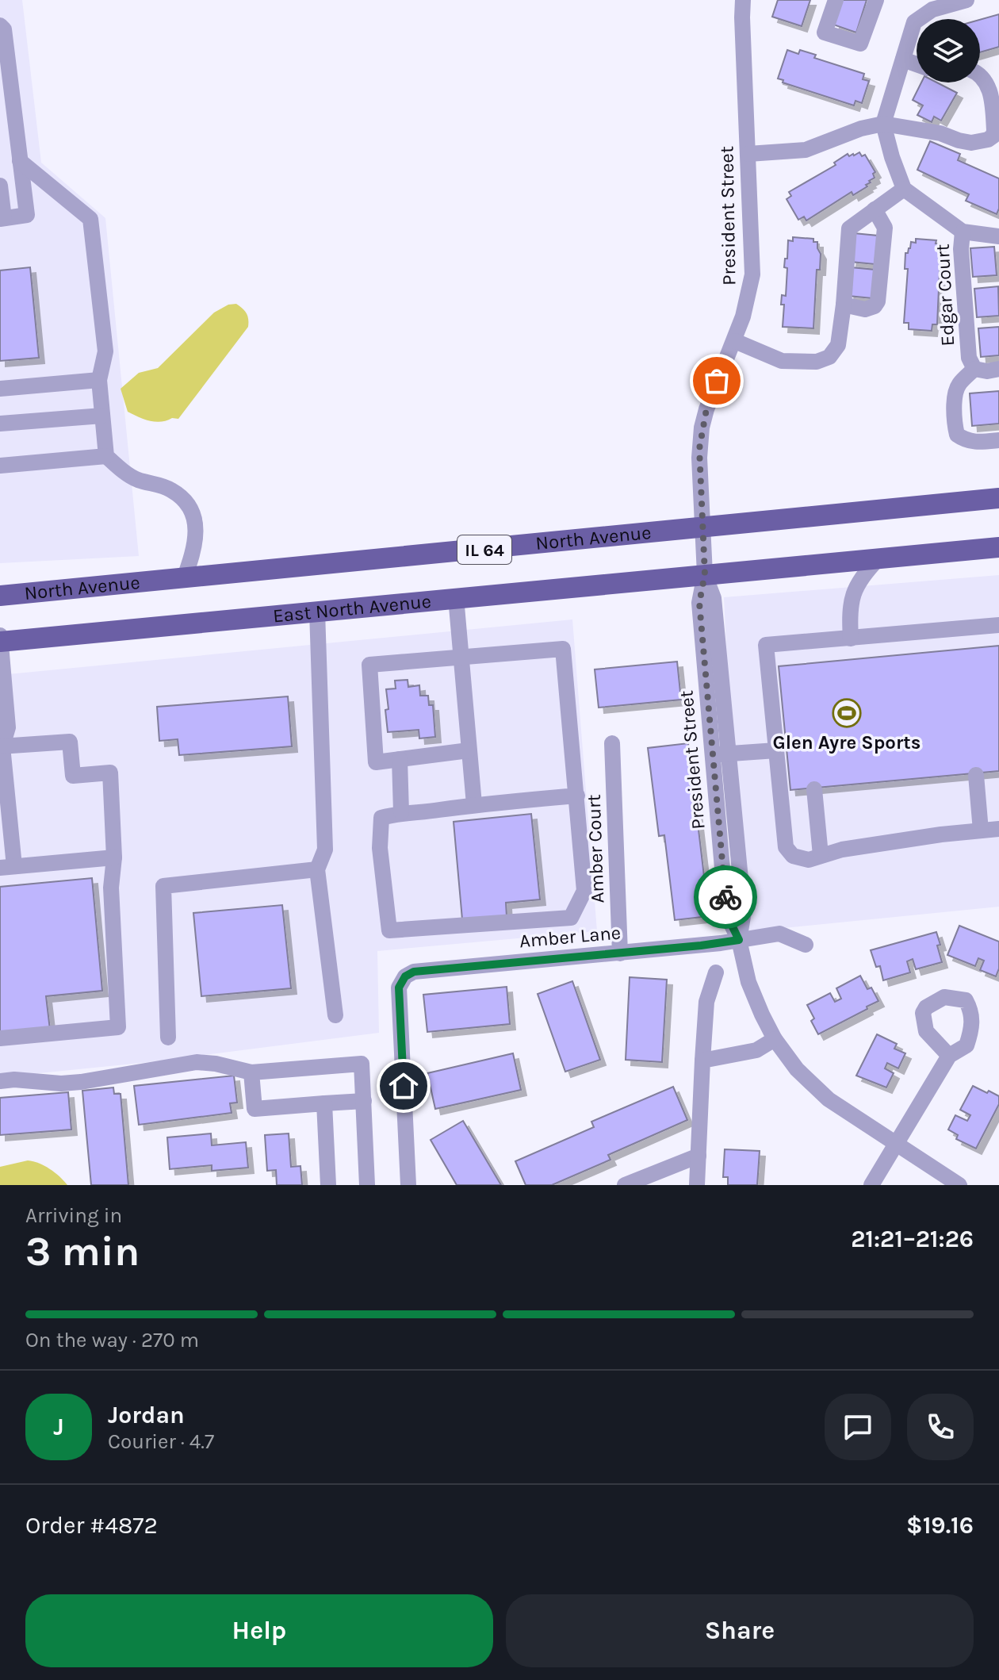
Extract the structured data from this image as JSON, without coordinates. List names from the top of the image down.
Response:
{
  "streets": {
    "main road": ["North Avenue", "IL 64", "East North Avenue"],
    "street": [
      "President Street",
      "Edgar Court",
      "Amber Court",
      "Amber Lane"
    ]
  },
  "crossings": [
    ["President Street", "North Avenue"],
    ["President Street", "IL 64"],
    ["President Street", "East North Avenue"],
    ["President Street", "Amber Lane"],
    ["IL 64", "East North Avenue"],
    ["Amber Court", "Amber Lane"]
  ],
  "places": {
    "sports": ["Glen Ayre Sports"]
  },
  "page": {
    "heading": ["3 min", "Arriving in", "21:21–21:26"],
    "panel": [
      "Jordan",
      "Courier · 4.7",
      "Order #4872",
      "$19.16"
    ],
    "bar": "On the way · 270 m",
    "round": "J",
    "buttons": ["Help", "Share"]
  }
}
